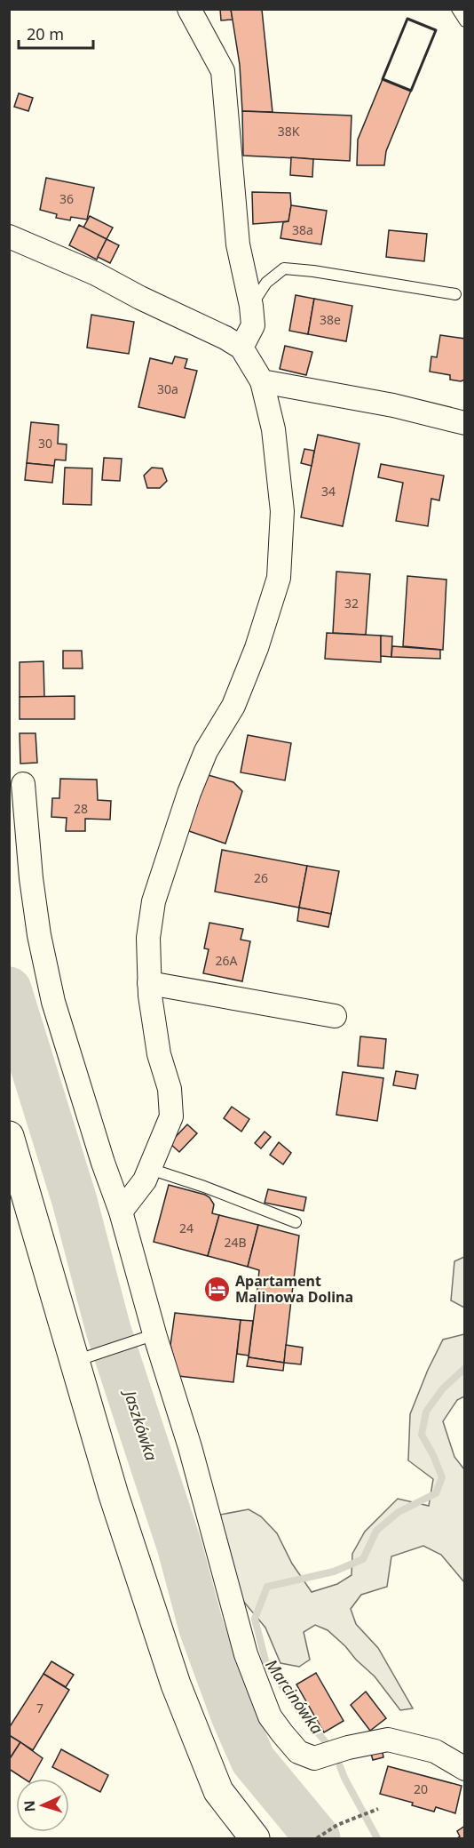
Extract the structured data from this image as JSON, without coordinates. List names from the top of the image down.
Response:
{
  "water": ["Jaszkówka", "Marcinówka"],
  "places": {
    "hotel": ["Apartament Malinowa Dolina"]
  },
  "house_numbers": [
    "38K",
    "36",
    "38a",
    "38e",
    "30a",
    "30",
    "34",
    "32",
    "28",
    "26",
    "26A",
    "24",
    "24B",
    "7",
    "20"
  ],
  "scale_bar": "20 m",
  "north": "left"
}
